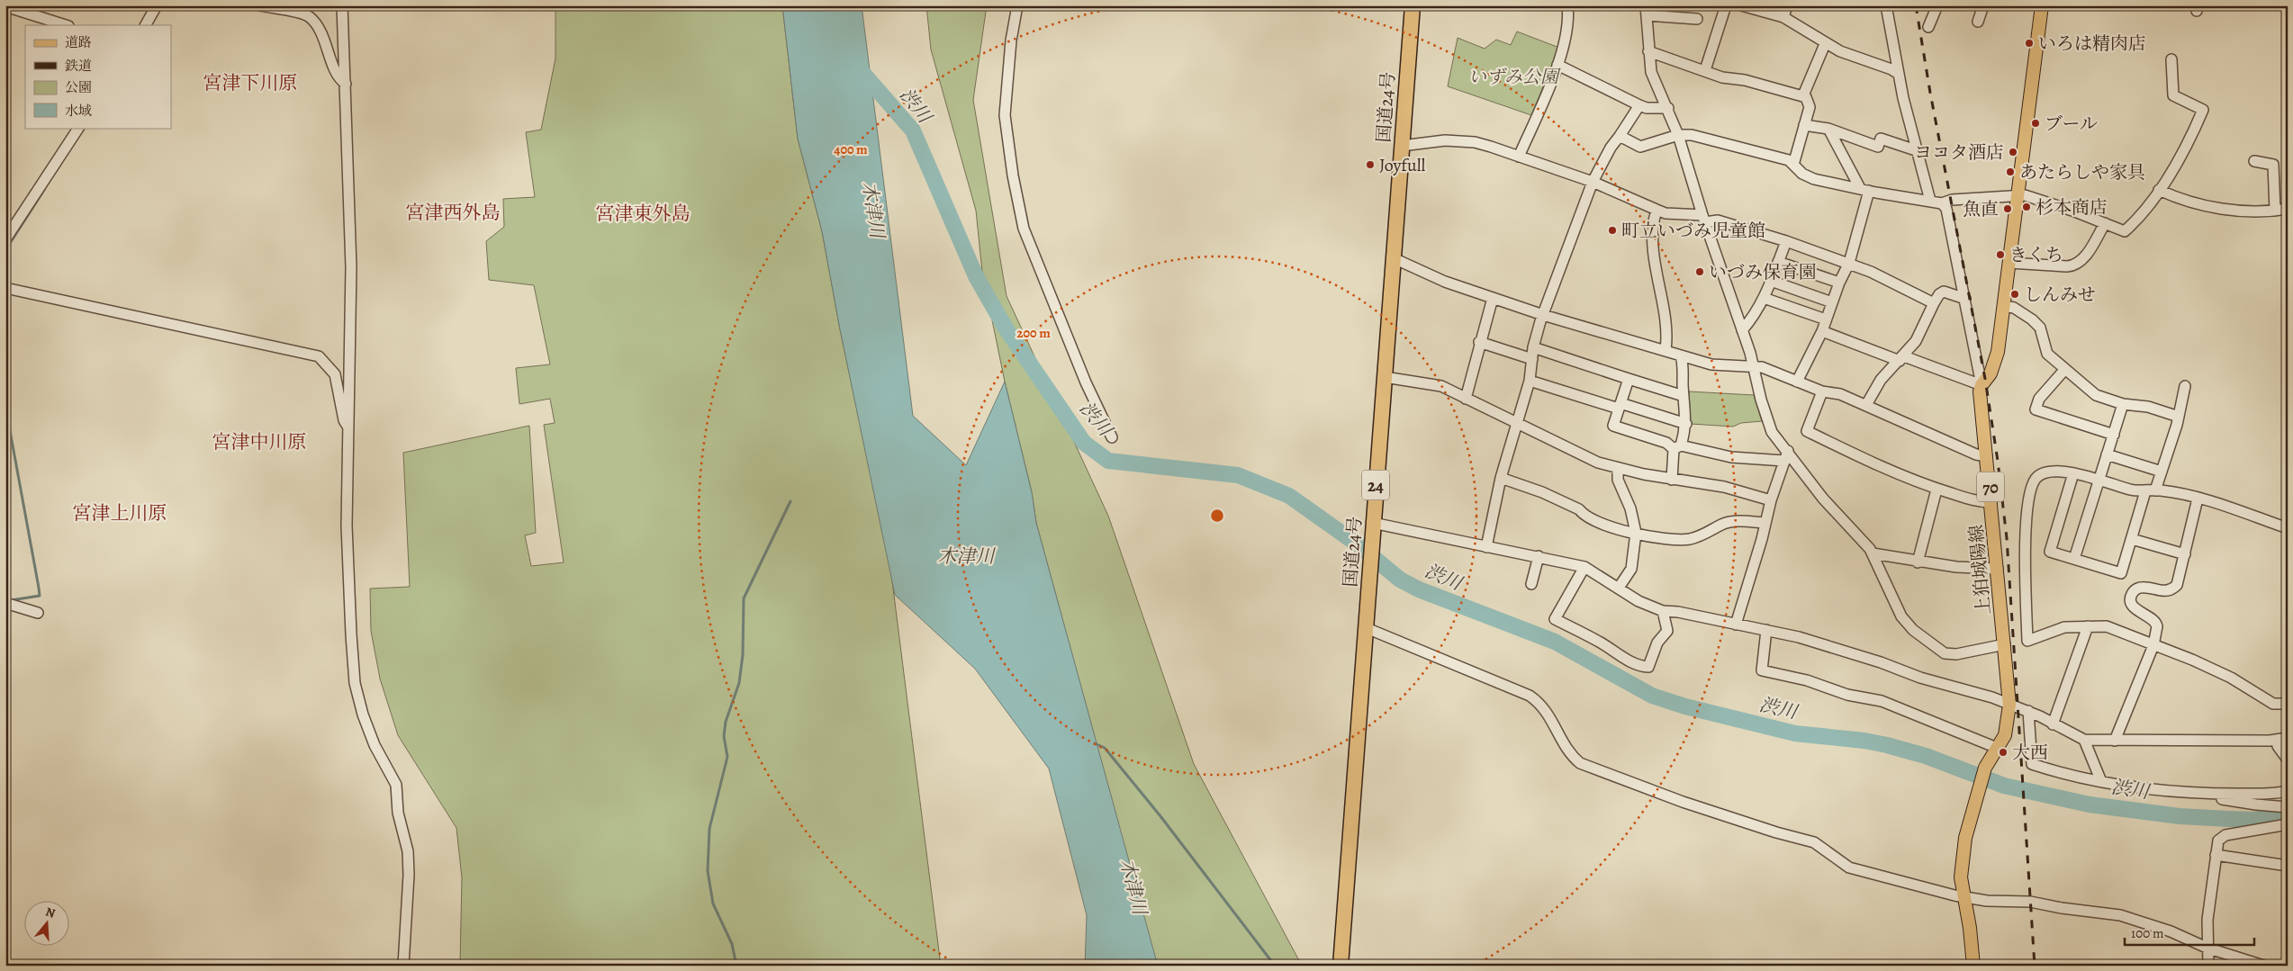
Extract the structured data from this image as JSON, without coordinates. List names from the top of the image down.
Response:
{
  "streets": {
    "highway": ["国道24号", "24"],
    "main road": ["70", "上狛城陽線"]
  },
  "districts": [
    "宮津下川原",
    "宮津西外島",
    "宮津東外島",
    "宮津中川原",
    "宮津上川原"
  ],
  "water": ["渋川", "木津川"],
  "parks": ["いずみ公園"],
  "places": [
    "いろは精肉店",
    "ブール",
    "ヨコタ酒店",
    "Joyfull",
    "あたらしや家具",
    "杉本商店",
    "魚直",
    "町立いづみ児童館",
    "きくち",
    "いづみ保育園",
    "しんみせ",
    "大西"
  ],
  "legend": [
    "道路",
    "鉄道",
    "公園",
    "水域"
  ],
  "scale_bar": "100 m",
  "north": "top",
  "rings": ["400 m", "200 m"]
}
